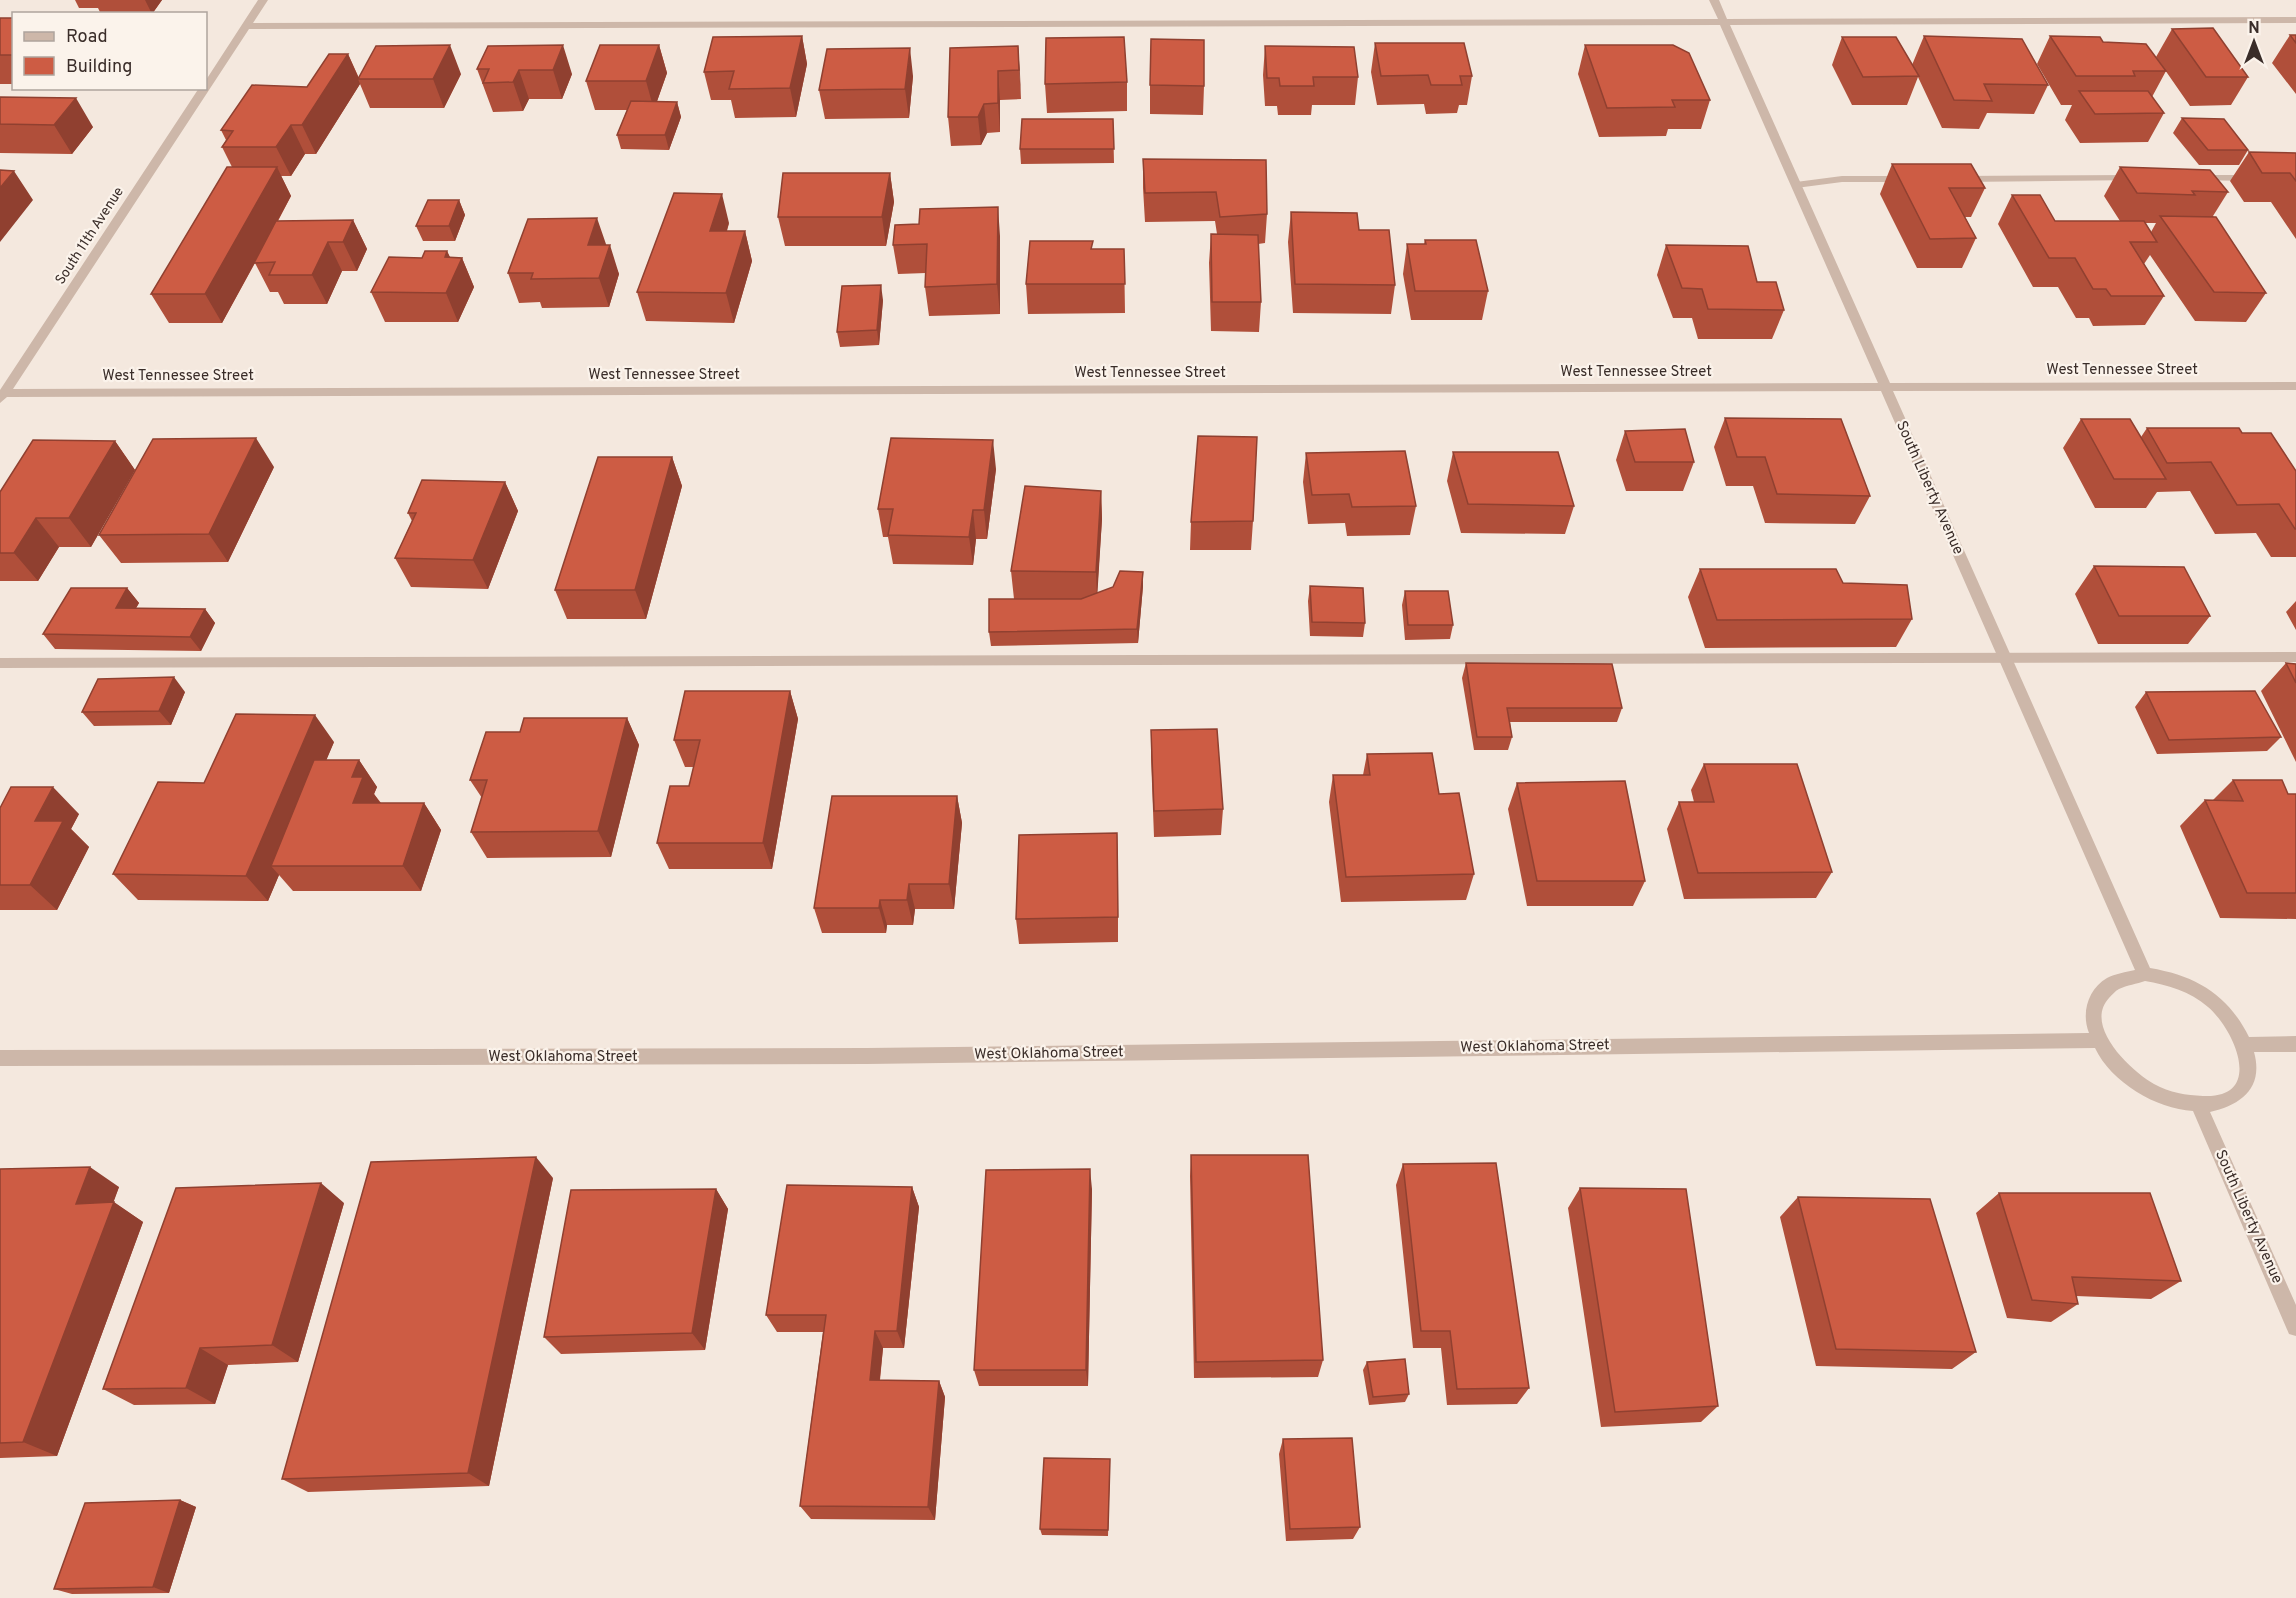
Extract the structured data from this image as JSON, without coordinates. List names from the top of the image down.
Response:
{
  "streets": {
    "street": [
      "South 11th Avenue",
      "West Tennessee Street",
      "South Liberty Avenue",
      "West Oklahoma Street"
    ]
  },
  "crossings": [
    ["South 11th Avenue", "West Tennessee Street"],
    ["West Tennessee Street", "South Liberty Avenue"],
    ["South Liberty Avenue", "West Oklahoma Street"]
  ],
  "legend": ["Road", "Building"],
  "north": "top"
}
